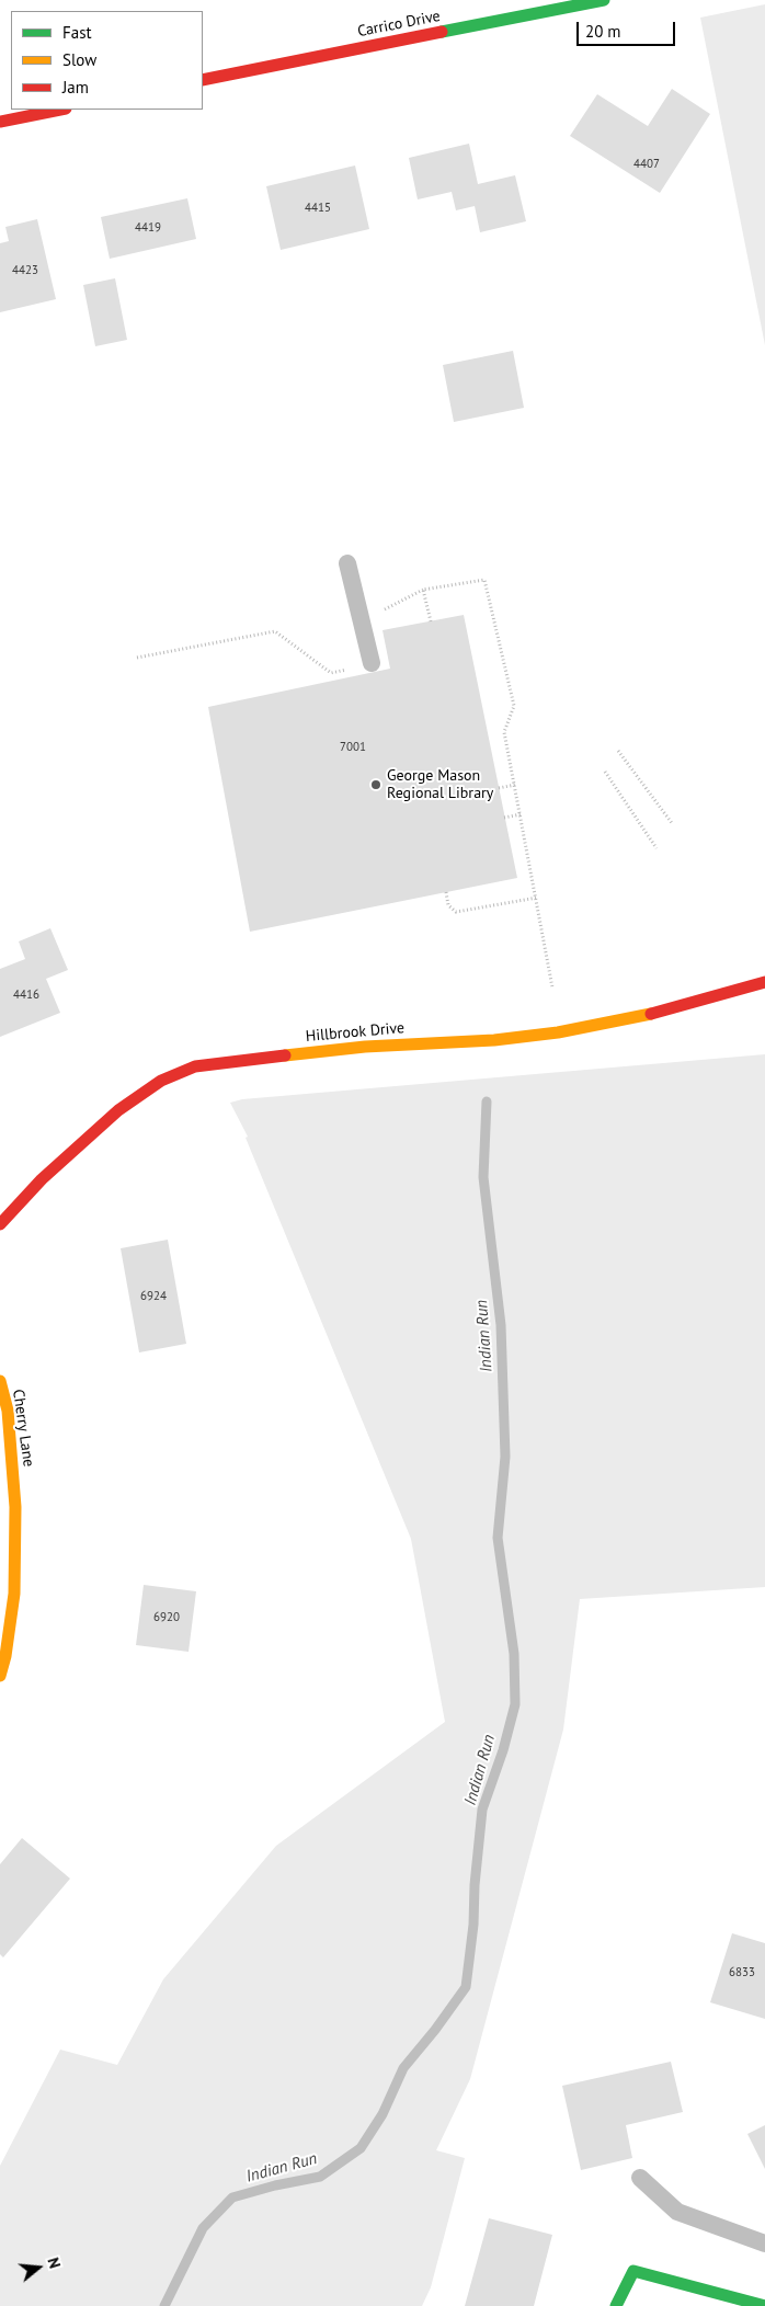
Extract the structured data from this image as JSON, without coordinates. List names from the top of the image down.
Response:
{
  "streets": {
    "street": ["Carrico Drive", "Hillbrook Drive", "Cherry Lane"]
  },
  "water": ["Indian Run"],
  "places": ["George Mason Regional Library"],
  "house_numbers": [
    "4407",
    "4415",
    "4419",
    "4423",
    "7001",
    "4416",
    "6924",
    "6920",
    "6833"
  ],
  "legend": ["Fast", "Slow", "Jam"],
  "scale_bar": "20 m",
  "north": "right"
}
